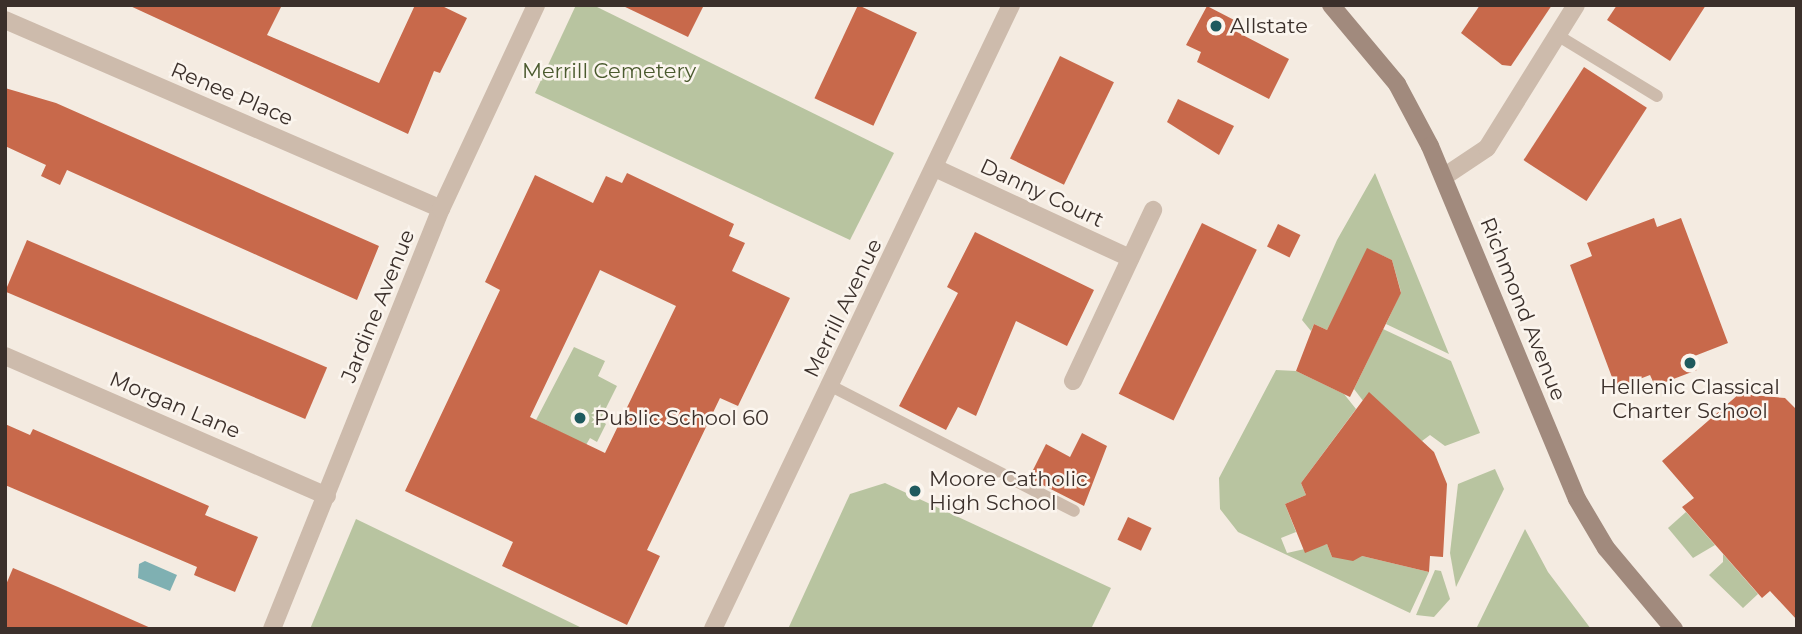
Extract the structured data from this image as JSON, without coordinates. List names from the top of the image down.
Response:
{
  "streets": {
    "main road": ["Richmond Avenue"],
    "street": [
      "Renee Place",
      "Danny Court",
      "Jardine Avenue",
      "Merrill Avenue",
      "Morgan Lane"
    ]
  },
  "crossings": [
    ["Renee Place", "Jardine Avenue"],
    ["Danny Court", "Merrill Avenue"],
    ["Jardine Avenue", "Morgan Lane"]
  ],
  "parks": ["Merrill Cemetery"],
  "places": [
    "Allstate",
    "Hellenic Classical Charter School",
    "Public School 60",
    "Moore Catholic High School"
  ]
}
